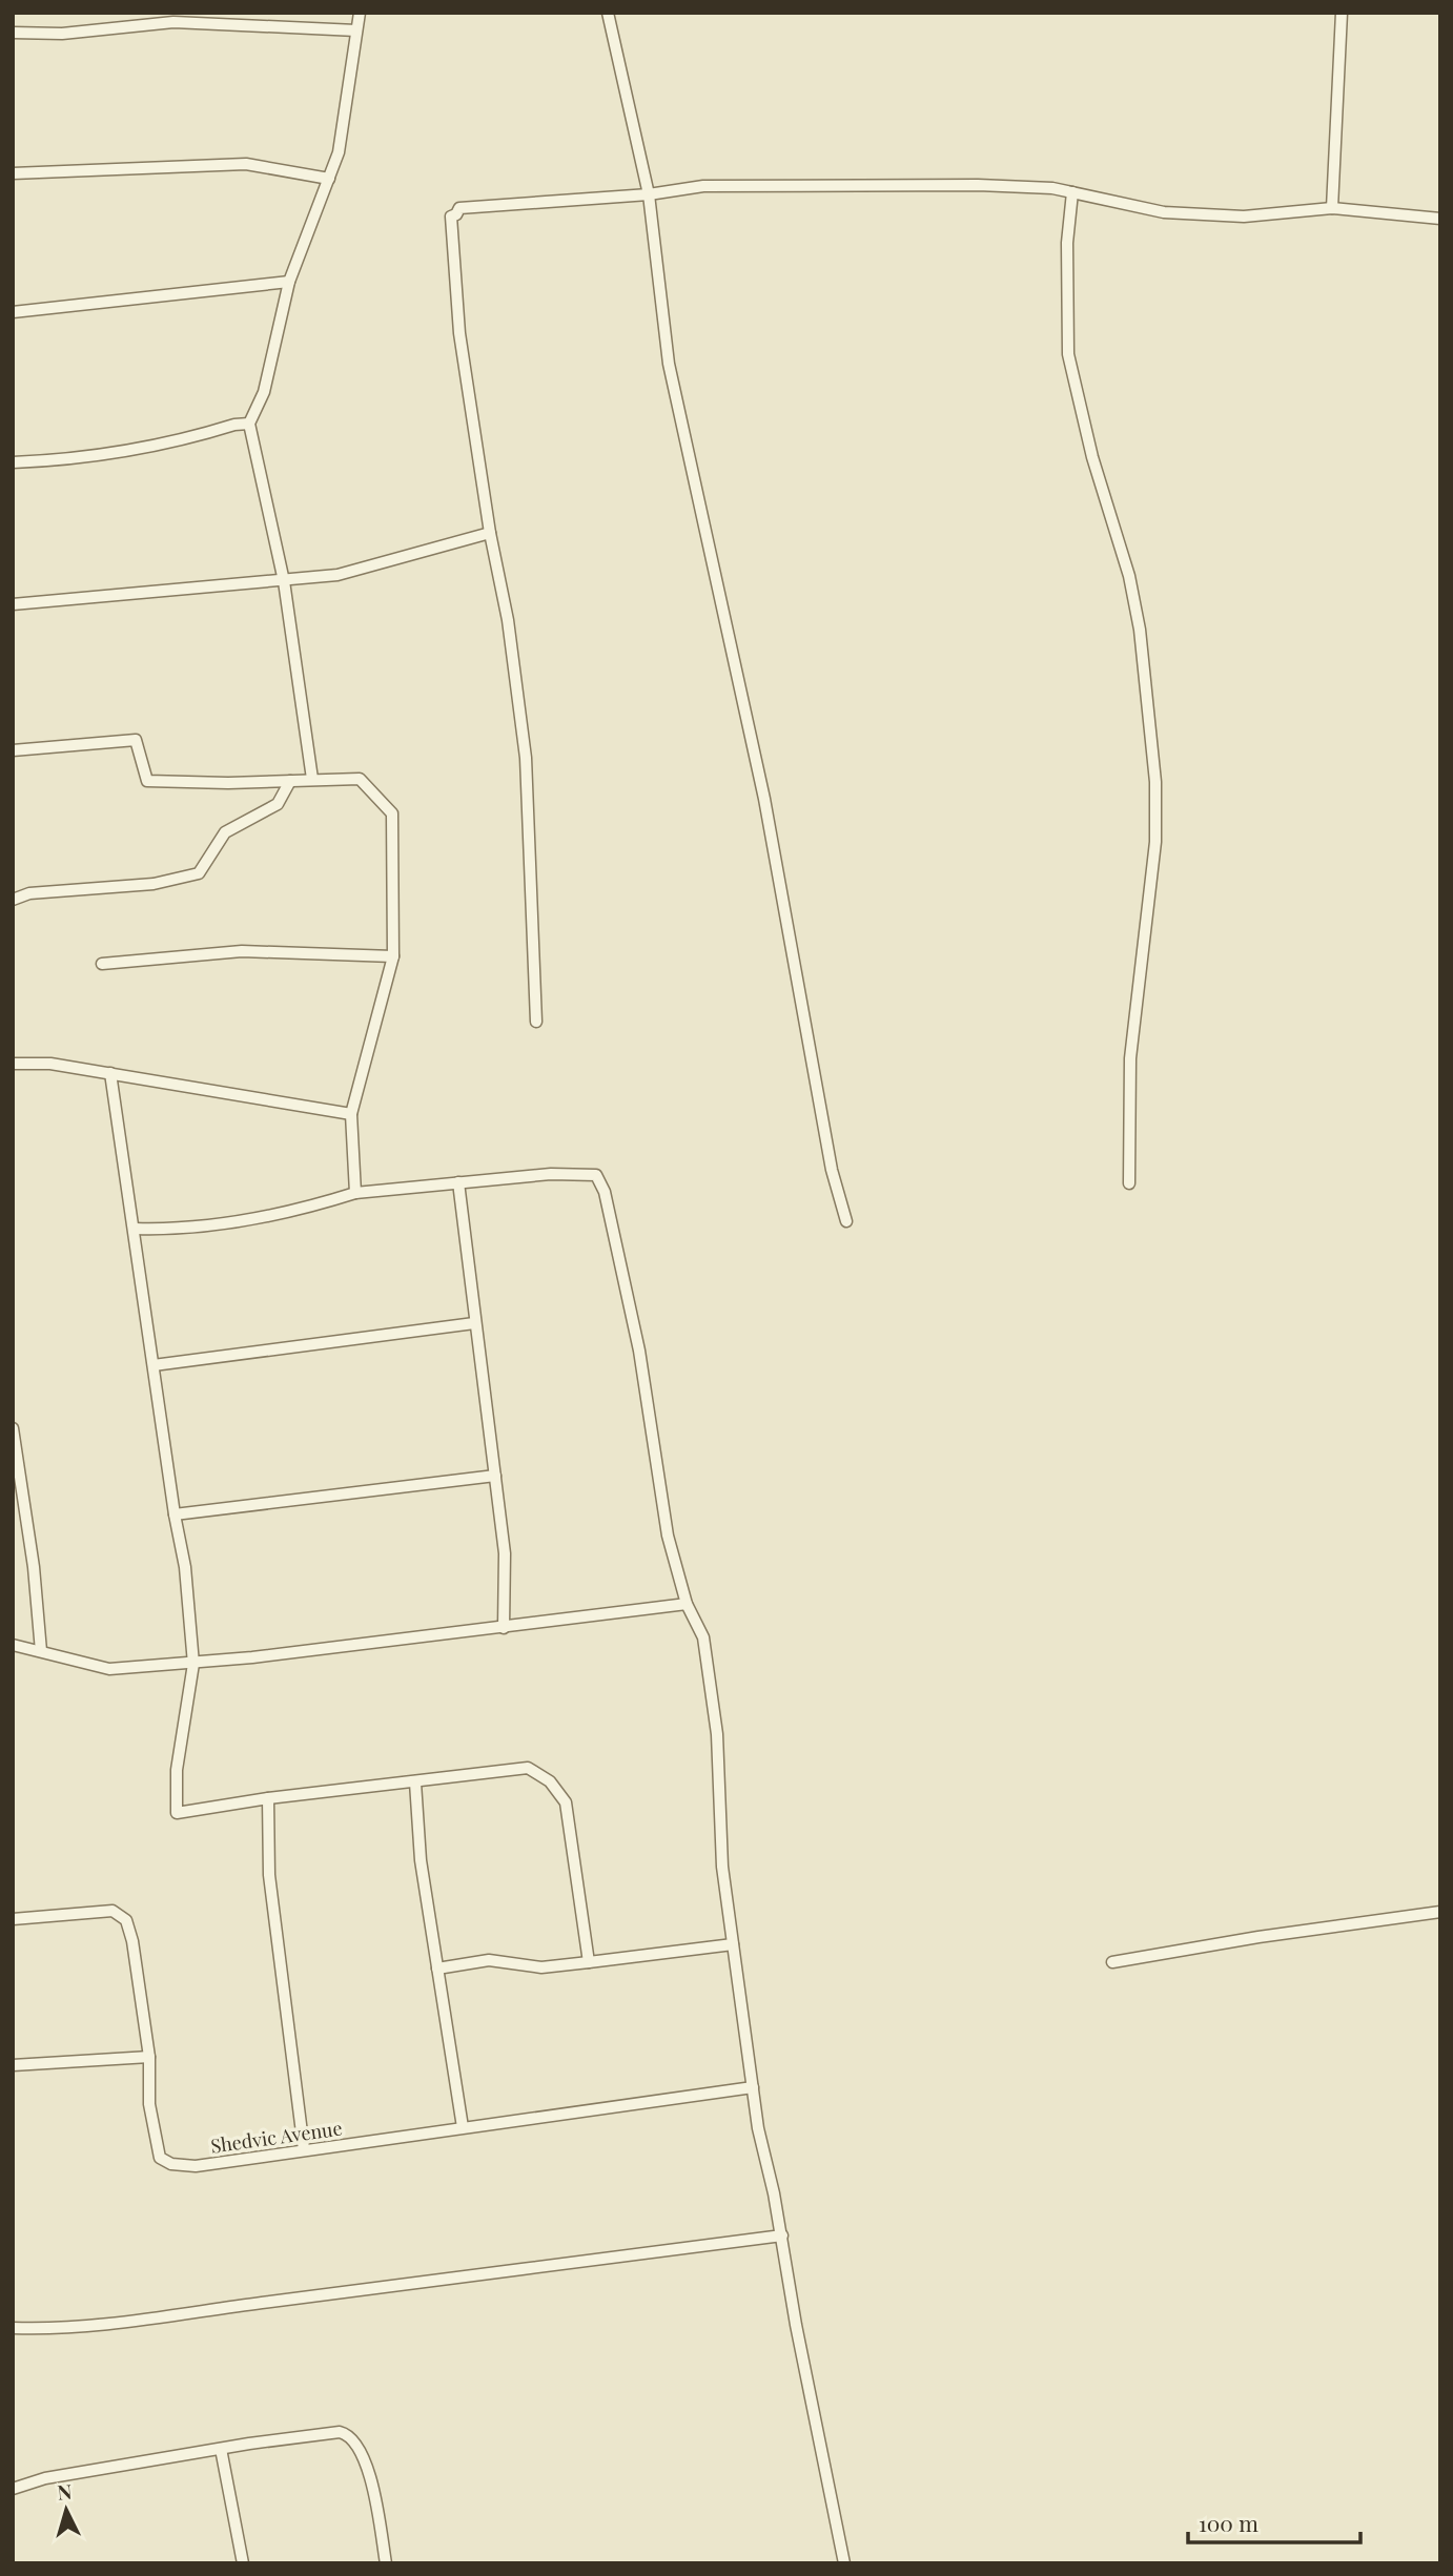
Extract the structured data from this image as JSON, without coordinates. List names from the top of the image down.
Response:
{
  "streets": {
    "street": ["Shedvic Avenue"]
  },
  "scale_bar": "100 m",
  "north": "top"
}
